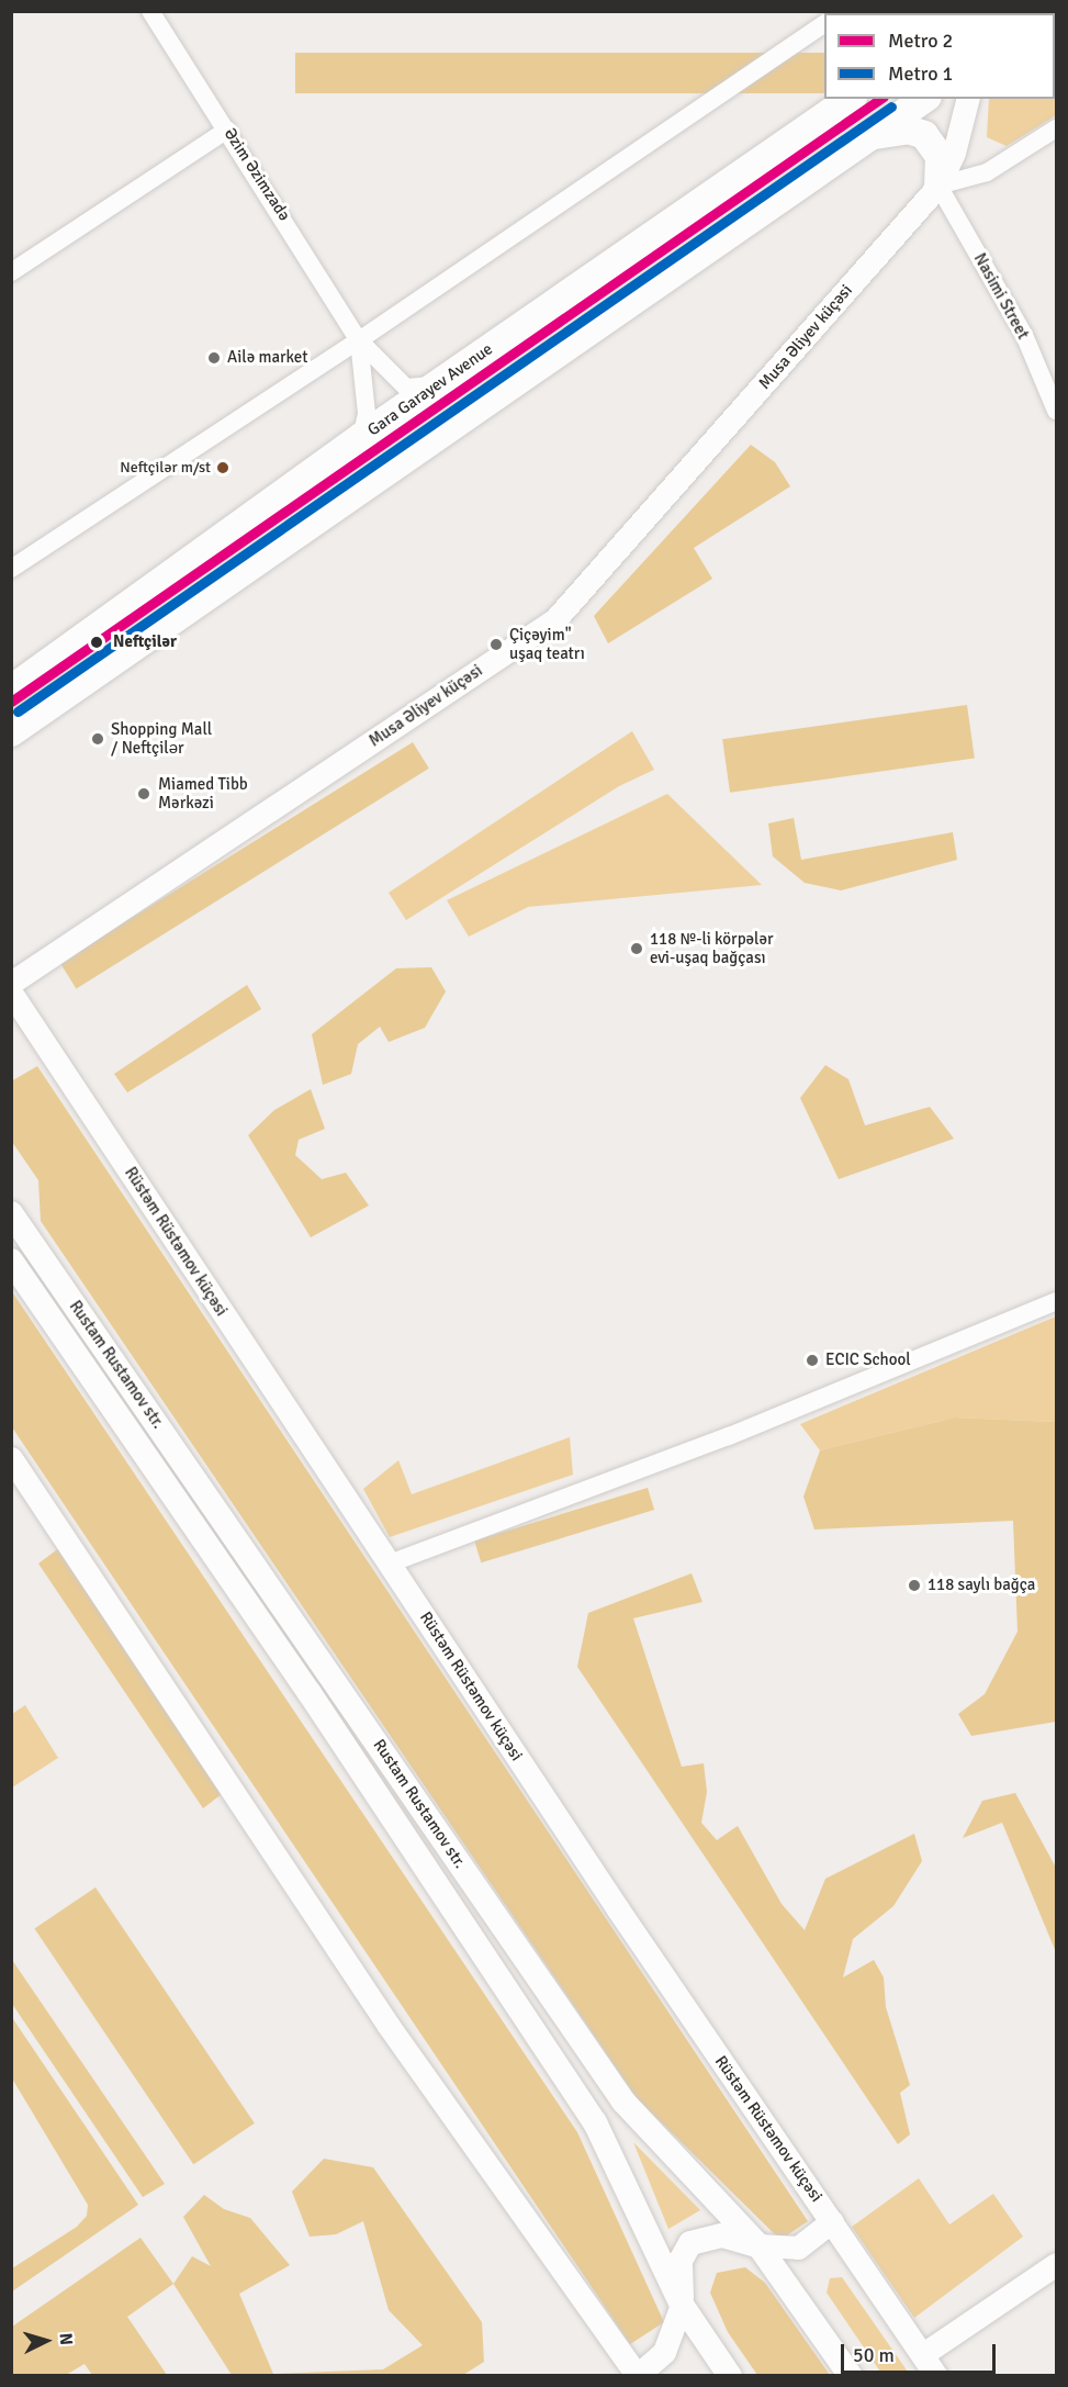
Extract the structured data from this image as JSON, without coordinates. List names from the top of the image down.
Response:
{
  "streets": {
    "main road": ["Gara Garayev Avenue", "Rustam Rustamov str."],
    "street": [
      "Əzim Əzimzadə",
      "Nasimi Street",
      "Musa Əliyev küçəsi",
      "Rüstəm Rüstəmov küçəsi"
    ]
  },
  "crossings": [
    ["Nasimi Street", "Musa Əliyev küçəsi"]
  ],
  "places": [
    "Ailə market",
    "Neftçilər m/st",
    "Neftçilər",
    "Çiçəyim\" uşaq teatrı",
    "Shopping Mall / Neftçilәr",
    "Miamed Tibb Mərkəzi",
    "118 №-li körpələr evi-uşaq bağçası",
    "ECIC School",
    "118 saylı bağça"
  ],
  "lines": ["metro line 2", "metro line 1"],
  "legend": ["Metro 2", "Metro 1"],
  "scale_bar": "50 m",
  "north": "right"
}
